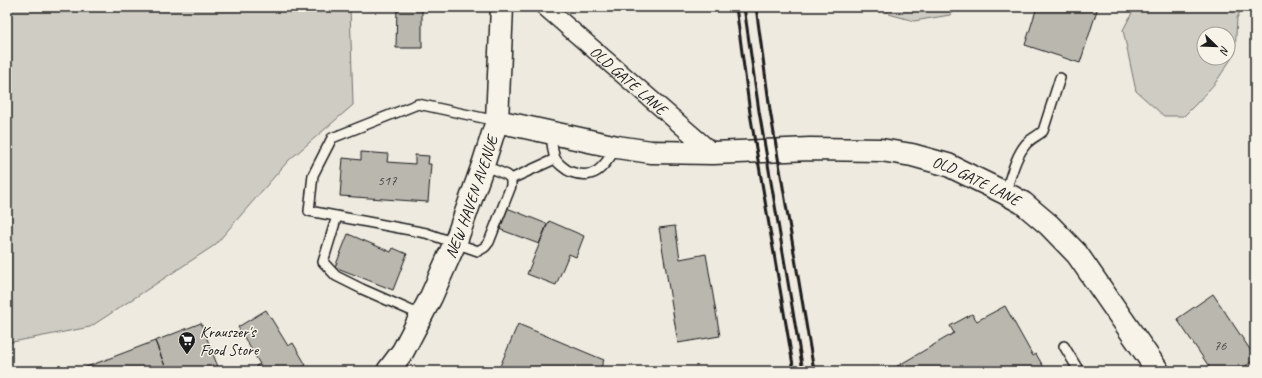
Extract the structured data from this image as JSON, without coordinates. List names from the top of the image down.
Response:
{
  "streets": {
    "main road": ["OLD GATE LANE", "NEW HAVEN AVENUE"]
  },
  "crossings": [
    ["OLD GATE LANE", "NEW HAVEN AVENUE"]
  ],
  "places": {
    "supermarket": ["Krauszer's Food Store"]
  },
  "house_numbers": ["517", "76"],
  "north": "bottom right"
}
